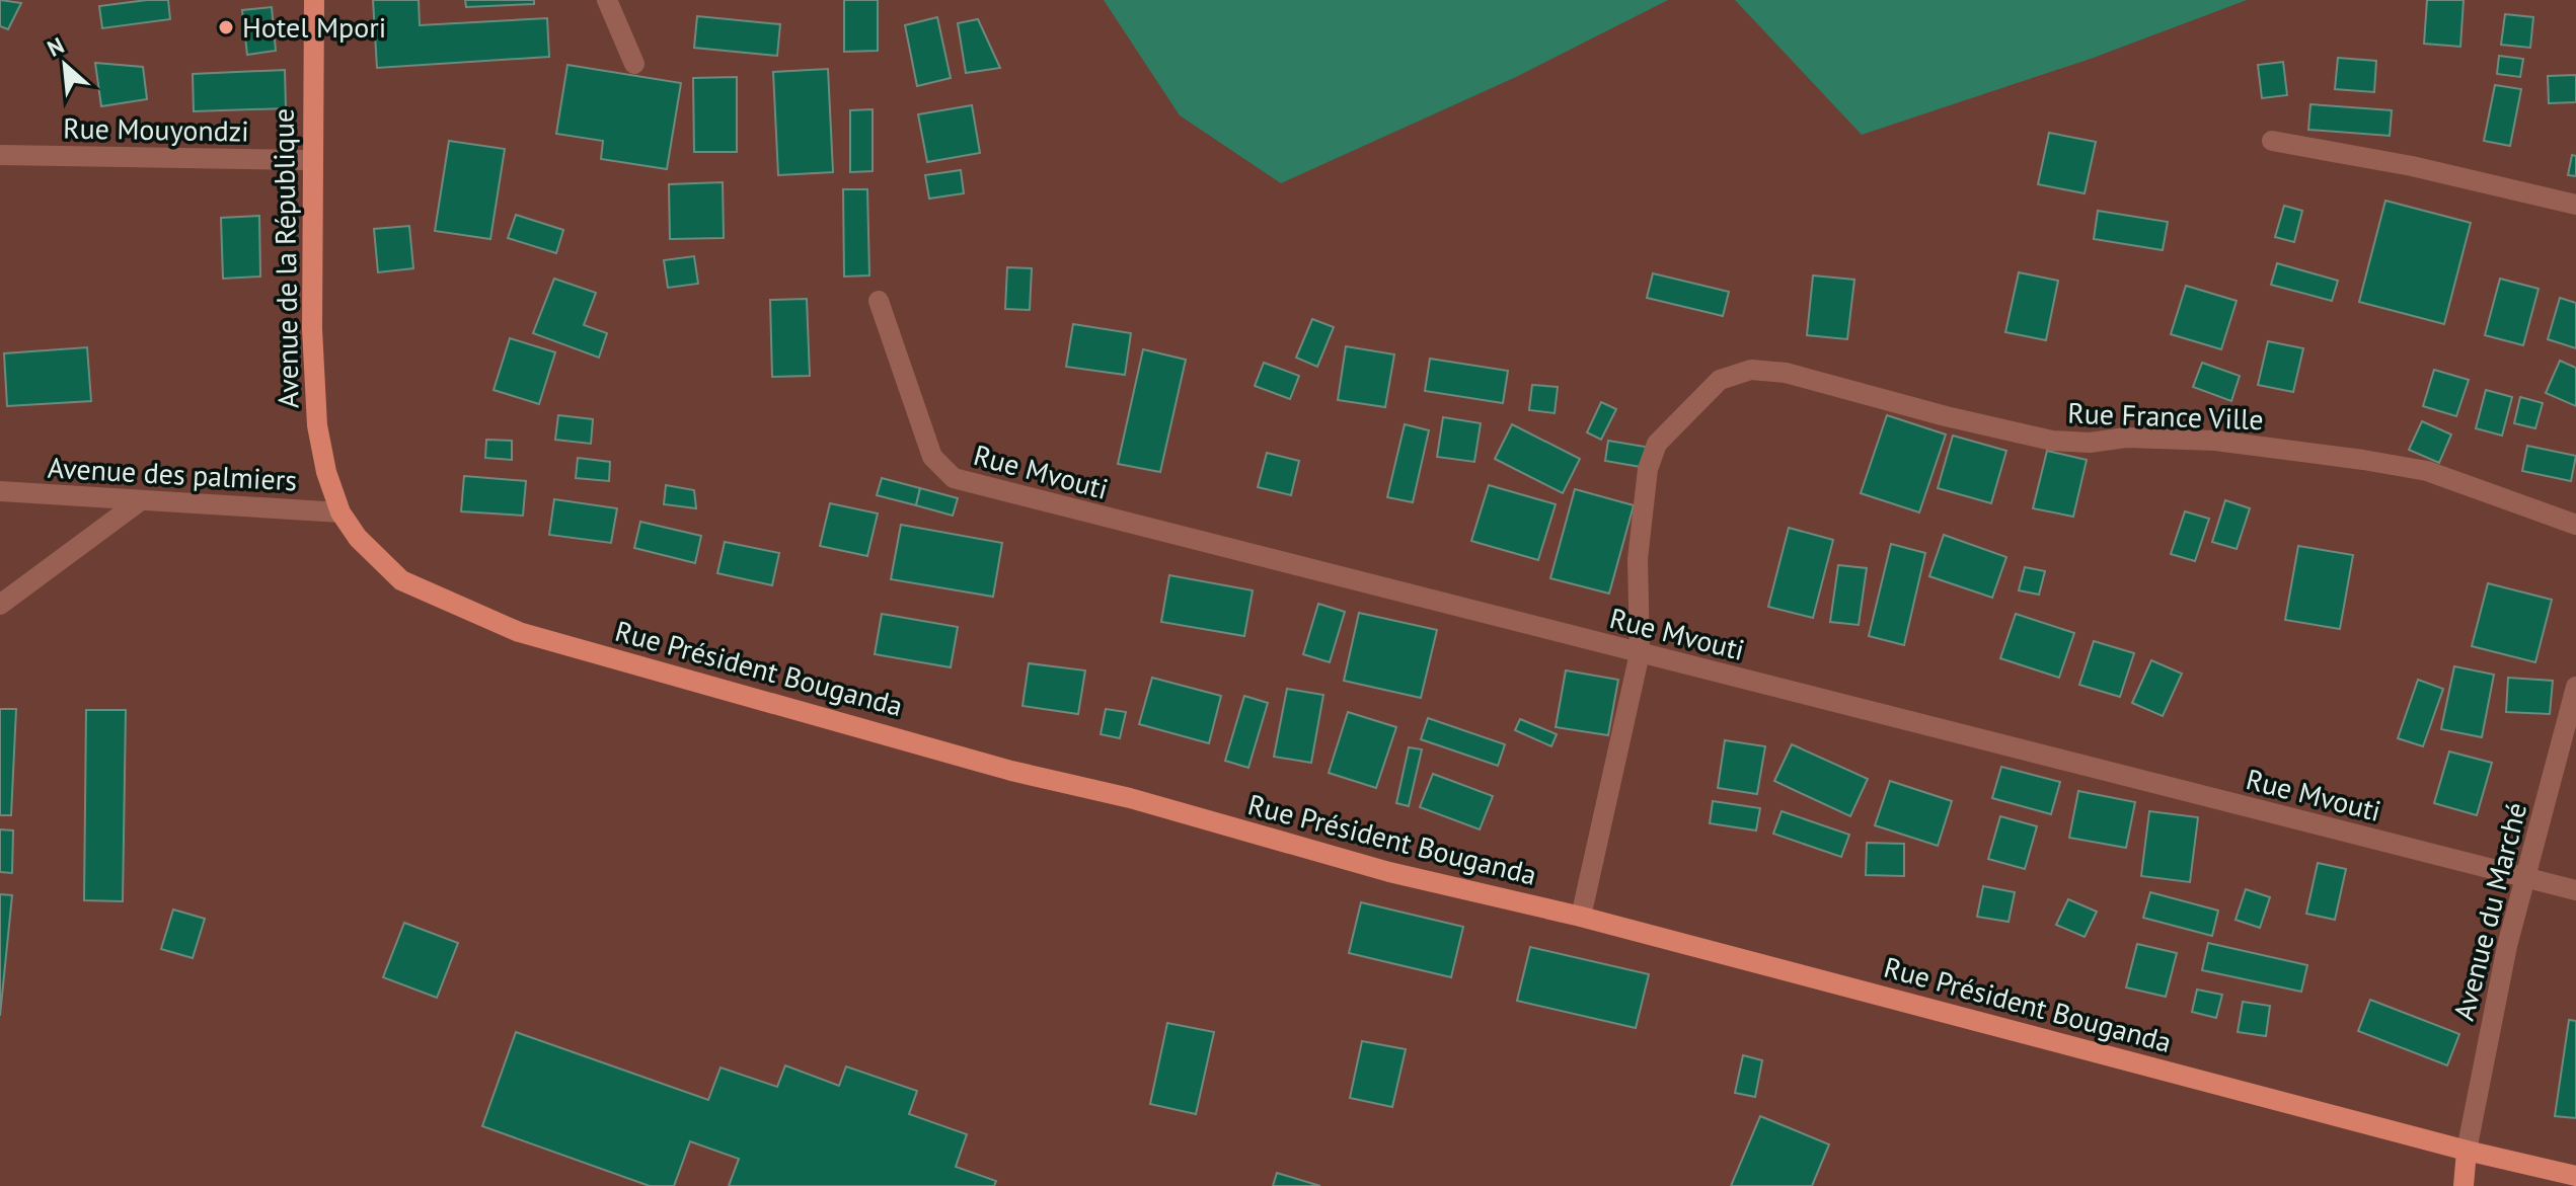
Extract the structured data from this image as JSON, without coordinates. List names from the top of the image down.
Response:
{
  "streets": {
    "street": [
      "Rue Mouyondzi",
      "Avenue de la République",
      "Rue France Ville",
      "Rue Mvouti",
      "Avenue des palmiers",
      "Rue Président Bouganda",
      "Avenue du Marché"
    ]
  },
  "crossings": [
    ["Rue Mouyondzi", "Avenue de la République"],
    ["Avenue de la République", "Avenue des palmiers"],
    ["Avenue de la République", "Rue Président Bouganda"],
    ["Rue France Ville", "Rue Mvouti"],
    ["Rue Mvouti", "Avenue du Marché"],
    ["Avenue des palmiers", "Rue Président Bouganda"],
    ["Rue Président Bouganda", "Avenue du Marché"]
  ],
  "places": ["Hotel Mpori"],
  "north": "top left"
}
